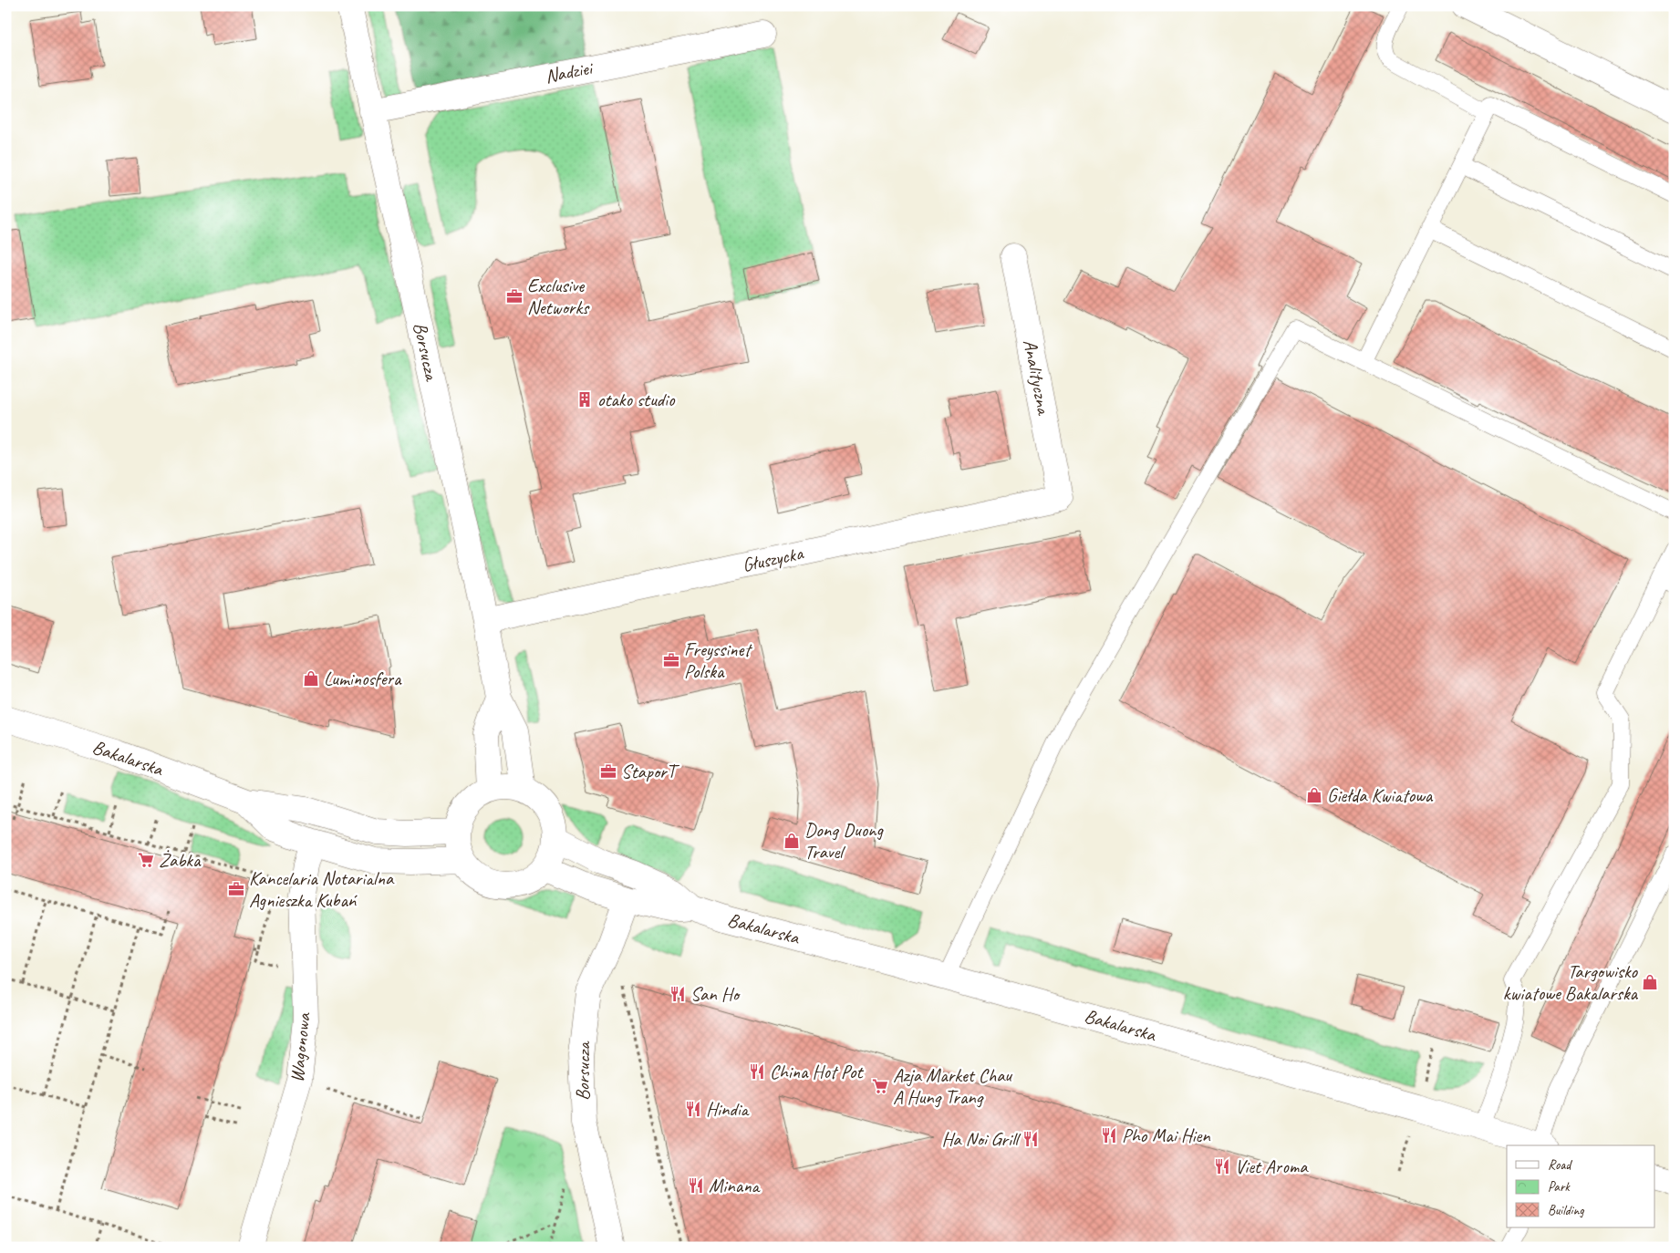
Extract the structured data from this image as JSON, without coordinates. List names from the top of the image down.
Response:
{
  "streets": {
    "street": [
      "Nadziei",
      "Borsucza",
      "Analityczna",
      "Głuszycka",
      "Bakalarska",
      "Wagonowa"
    ]
  },
  "crossings": [
    ["Nadziei", "Borsucza"],
    ["Borsucza", "Głuszycka"],
    ["Borsucza", "Bakalarska"],
    ["Analityczna", "Głuszycka"],
    ["Bakalarska", "Wagonowa"]
  ],
  "places": {
    "office": [
      "Exclusive Networks",
      "Freyssinet Polska",
      "StaporT",
      "Kancelaria Notarialna Agnieszka Kubań"
    ],
    "building": ["otako studio"],
    "shop": [
      "Luminosfera",
      "Giełda Kwiatowa",
      "Dong Duong Travel",
      "Targowisko kwiatowe Bakalarska"
    ],
    "supermarket": ["Żabka", "Azja Market Chau A Hung Trang"],
    "restaurant": [
      "San Ho",
      "China Hot Pot",
      "Hindia",
      "Pho Mai Hien",
      "Ha Noi Grill",
      "Viet Aroma",
      "Minana"
    ]
  },
  "legend": ["Road", "Park", "Building"]
}
